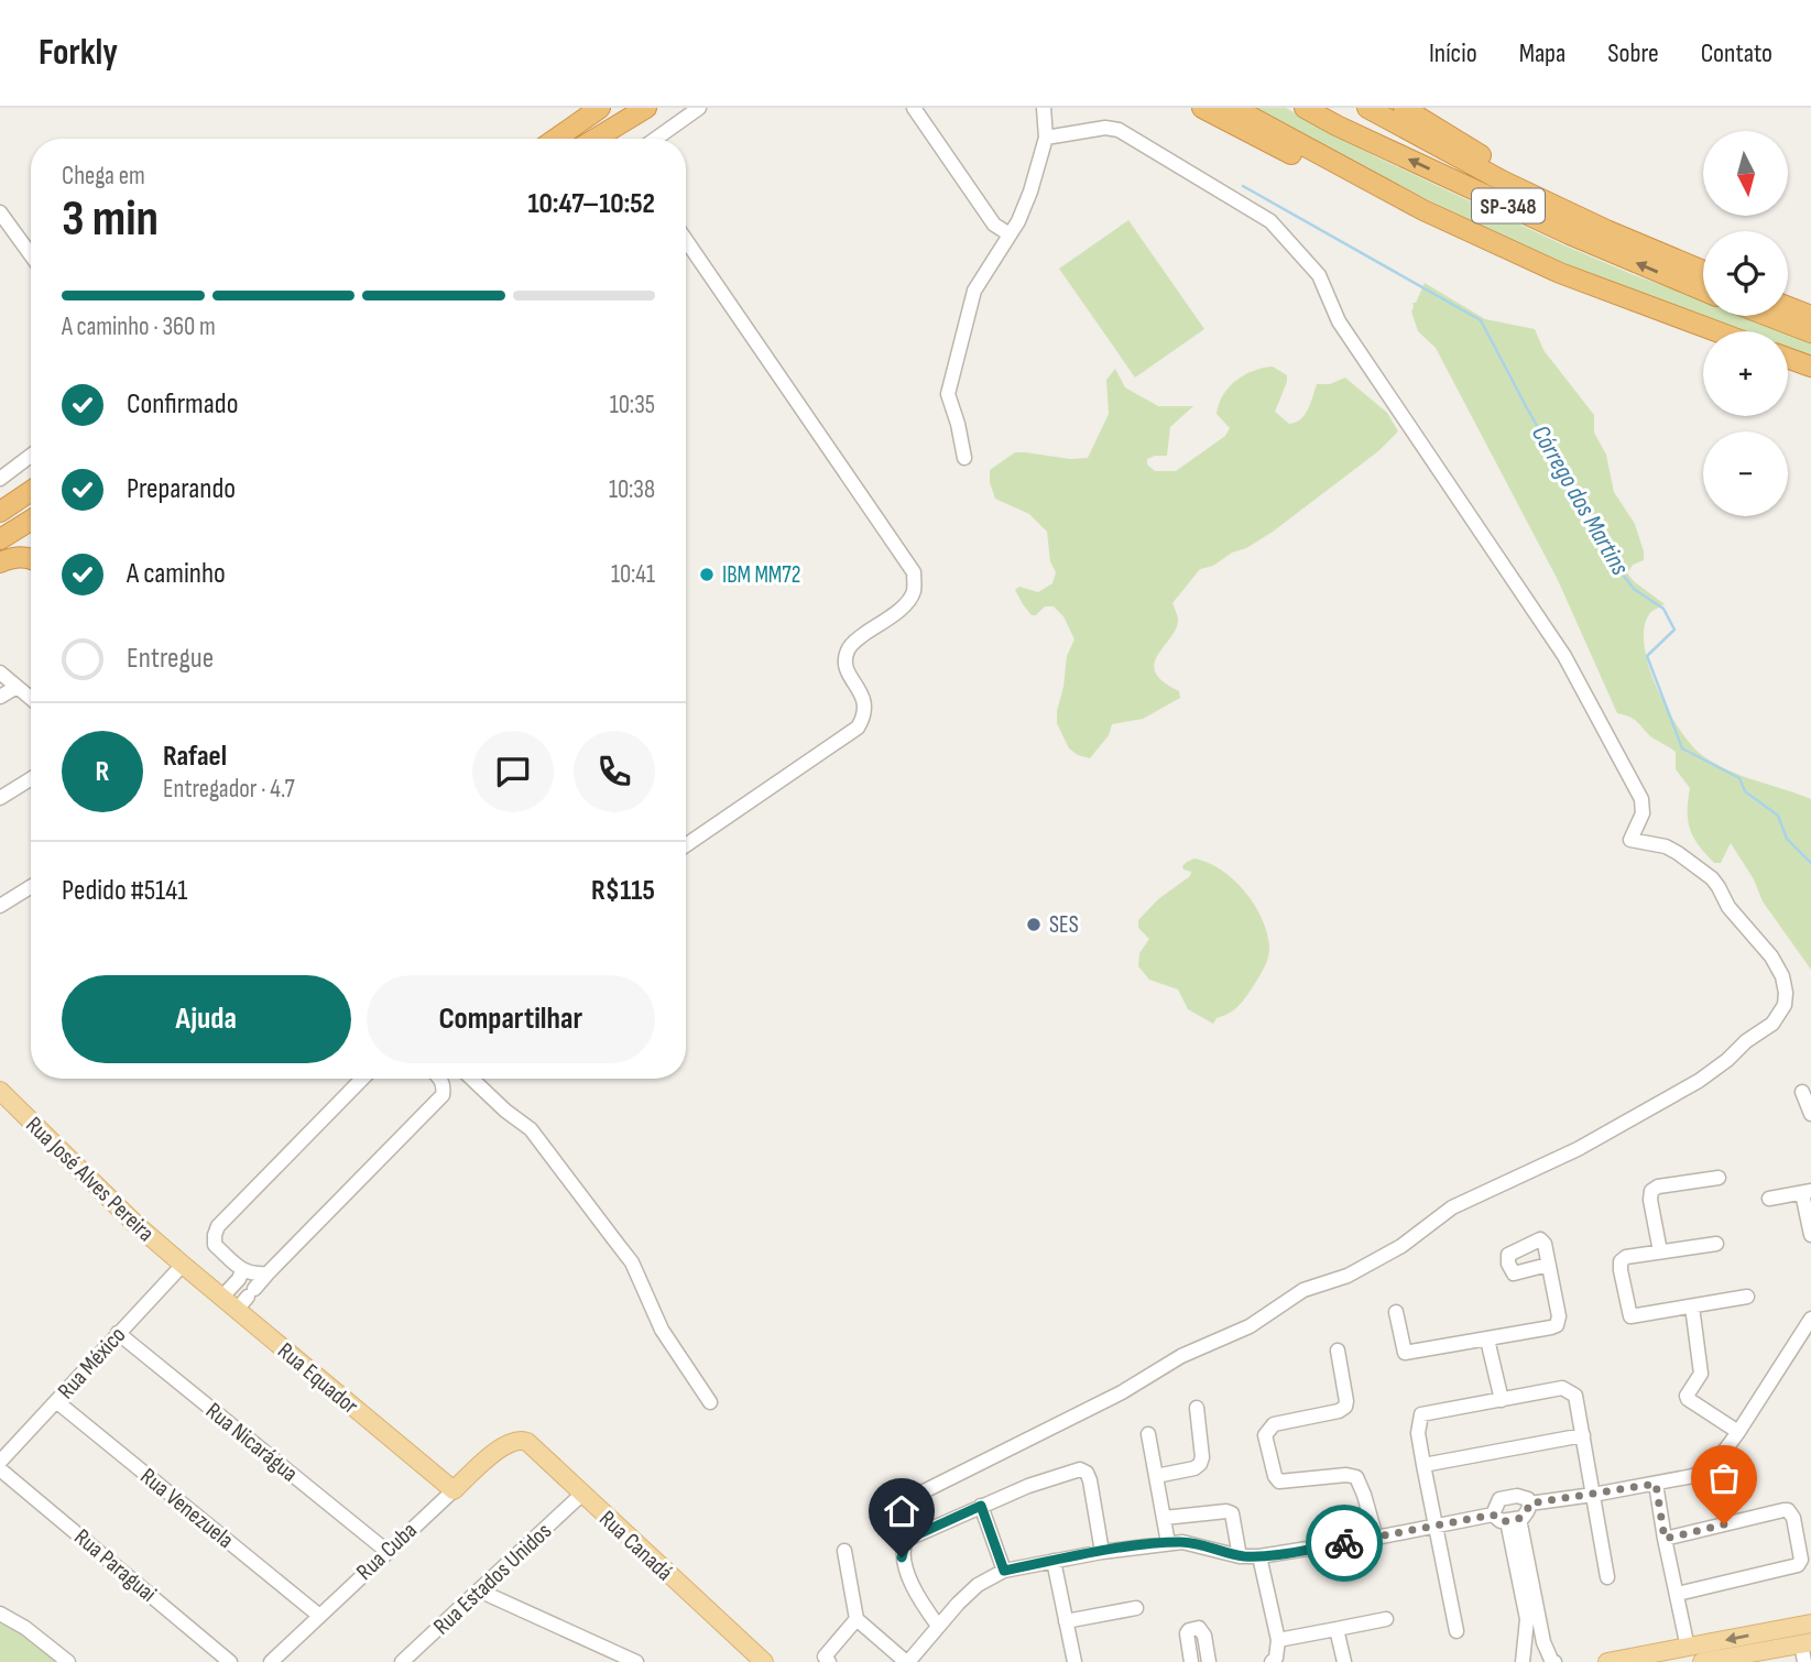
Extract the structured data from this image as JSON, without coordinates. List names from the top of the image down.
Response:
{
  "streets": {
    "highway": ["SP-348"],
    "main road": [
      "Rua José Alves Pereira",
      "Rua Equador",
      "Rua Canadá",
      "Rua Cuba"
    ],
    "street": [
      "Rua México",
      "Rua Nicarágua",
      "Rua Venezuela",
      "Rua Paraguai",
      "Rua Estados Unidos"
    ]
  },
  "crossings": [
    ["Rua José Alves Pereira", "Rua México"],
    ["Rua José Alves Pereira", "Rua Equador"],
    ["Rua México", "Rua Equador"],
    ["Rua México", "Rua Nicarágua"],
    ["Rua México", "Rua Venezuela"],
    ["Rua Equador", "Rua Cuba"],
    ["Rua Nicarágua", "Rua Cuba"],
    ["Rua Venezuela", "Rua Cuba"],
    ["Rua Canadá", "Rua Cuba"],
    ["Rua Canadá", "Rua Estados Unidos"]
  ],
  "water": ["Córrego dos Martins"],
  "places": ["IBM MM72", "SES"],
  "north": "bottom",
  "page": {
    "header": "Forkly",
    "nav": [
      "Início",
      "Mapa",
      "Sobre",
      "Contato"
    ],
    "map_buttons": ["+", "−"],
    "heading": ["3 min", "Chega em", "10:47–10:52"],
    "panel": [
      "Rafael",
      "Entregador · 4.7",
      "Pedido #5141",
      "R$115"
    ],
    "bar": "A caminho · 360 m",
    "list": [
      ["Confirmado", "10:35"],
      ["Preparando", "10:38"],
      ["A caminho", "10:41"],
      "Entregue"
    ],
    "round": "R",
    "buttons": ["Ajuda", "Compartilhar"]
  }
}
